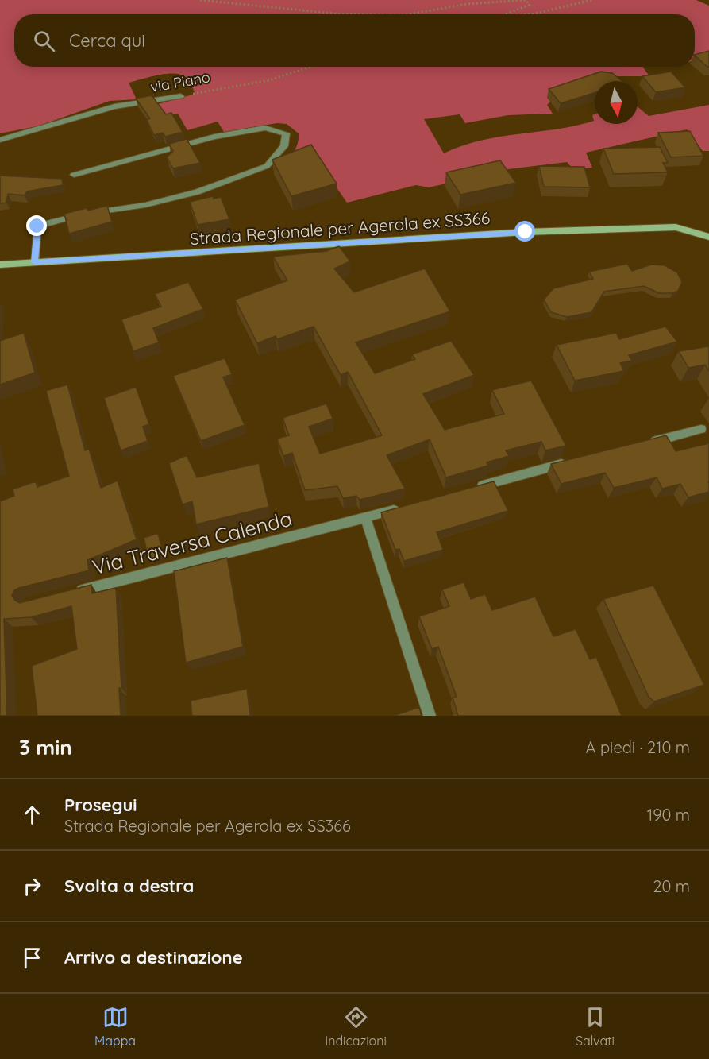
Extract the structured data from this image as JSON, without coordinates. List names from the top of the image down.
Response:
{
  "streets": {
    "main road": ["Strada Regionale per Agerola ex SS366"],
    "street": ["via Piano", "Via Traversa Calenda"]
  },
  "north": "bottom",
  "page": {
    "search": "Cerca qui",
    "heading": ["3 min", "A piedi · 210 m"],
    "list": [
      ["Prosegui", "Strada Regionale per Agerola ex SS366", "190 m"],
      ["Svolta a destra", "20 m"],
      "Arrivo a destinazione"
    ],
    "nav": ["Mappa", "Indicazioni", "Salvati"]
  }
}
